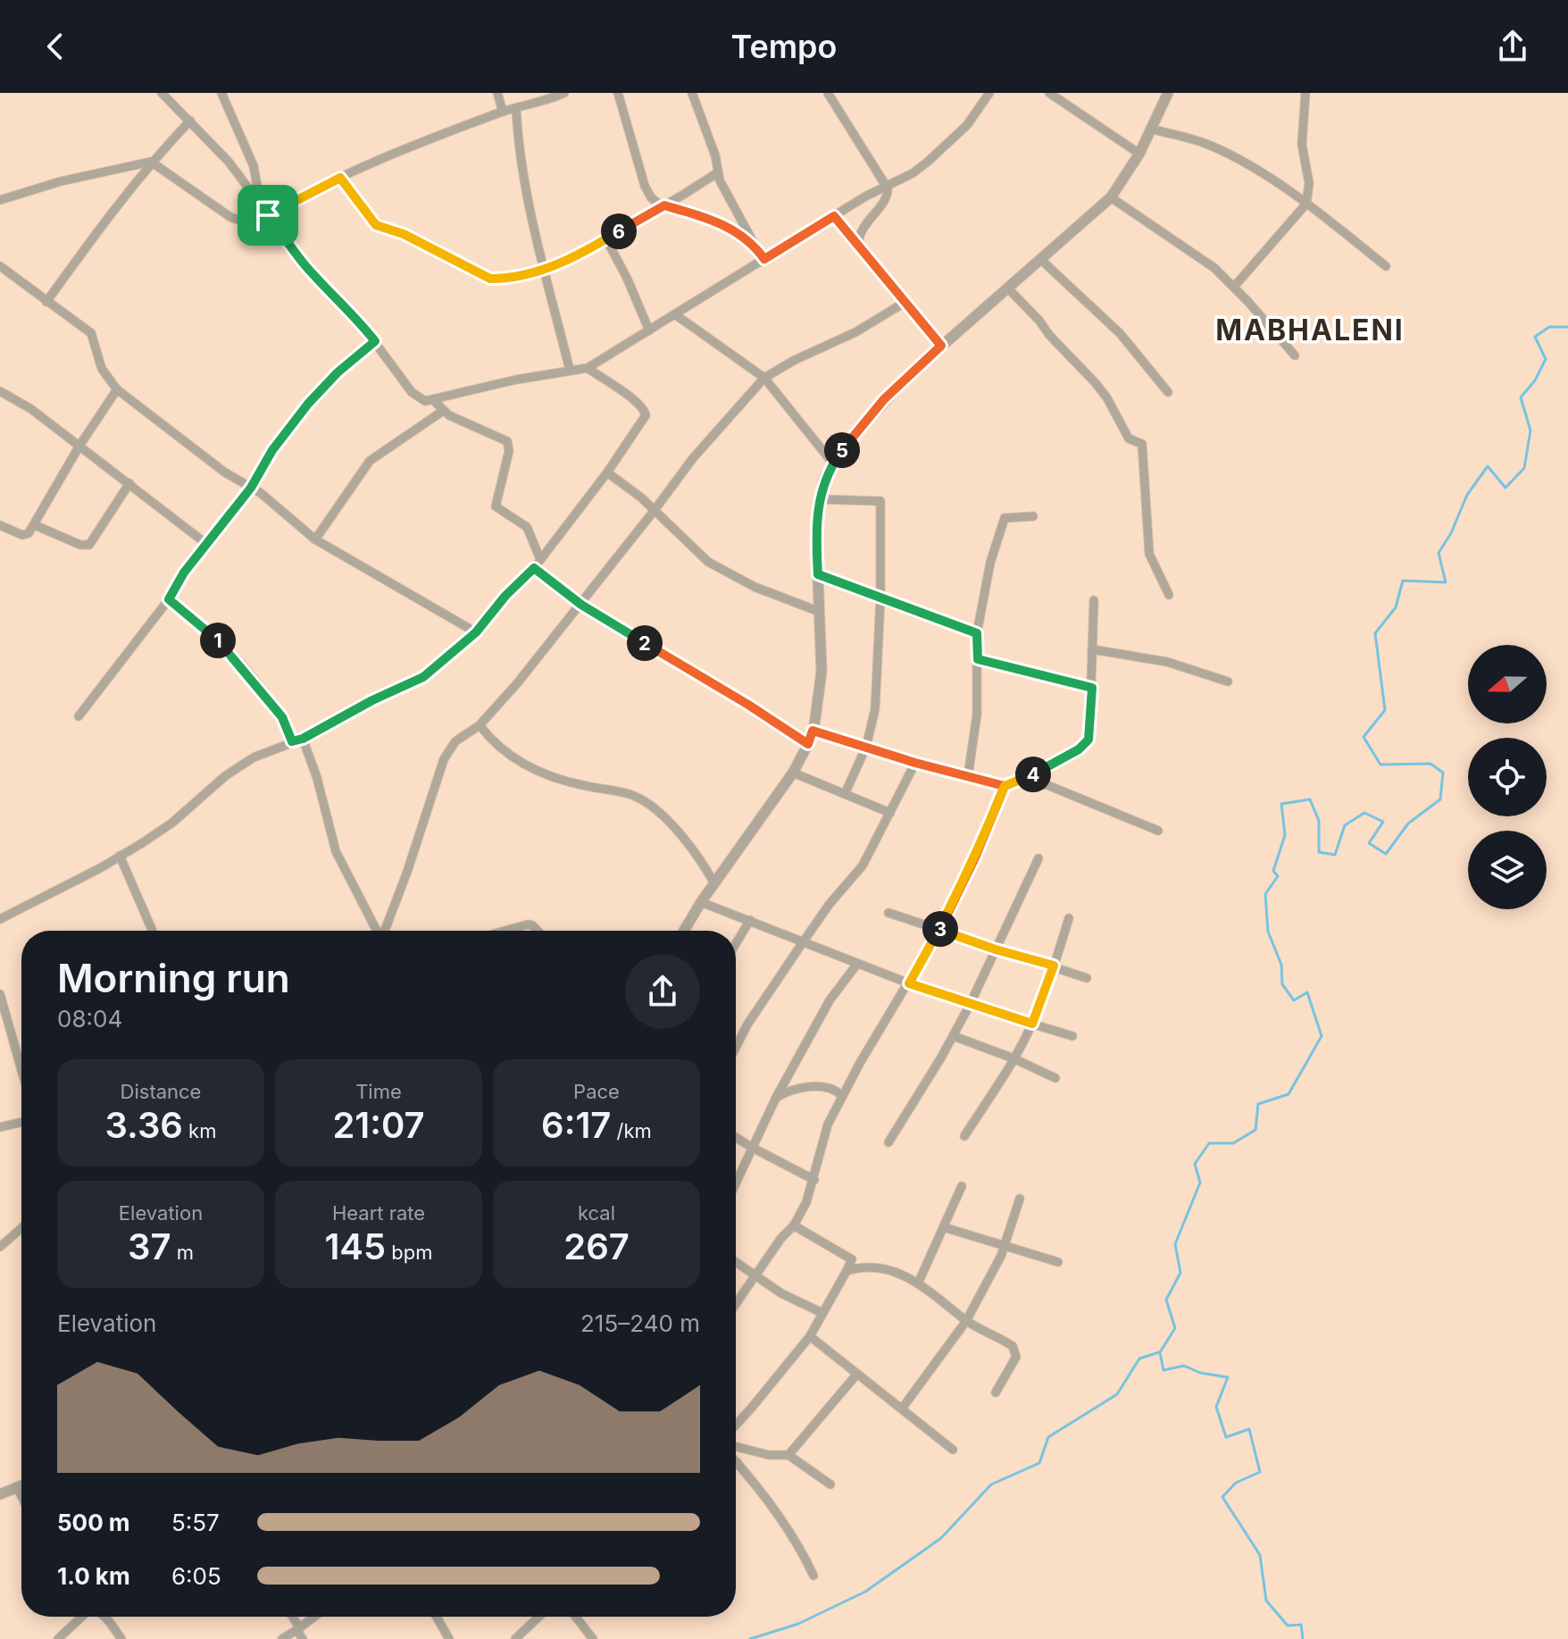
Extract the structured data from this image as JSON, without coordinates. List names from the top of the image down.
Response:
{
  "districts": ["MABHALENI"],
  "north": "left",
  "page": {
    "header": "Tempo",
    "pins": [
      "6",
      "5",
      "1",
      "2",
      "4",
      "3"
    ],
    "heading": ["Morning run", "08:04"],
    "stats": [
      ["Distance", "3.36 km"],
      ["Time", "21:07"],
      ["Pace", "6:17 /km"],
      ["Elevation", "37 m"],
      ["Heart rate", "145 bpm"],
      ["kcal", "267"]
    ],
    "chart": ["Elevation", "215–240 m"],
    "list": [
      {
        "name": "500 m",
        "note": "5:57"
      },
      {
        "name": "1.0 km",
        "note": "6:05"
      }
    ]
  }
}
